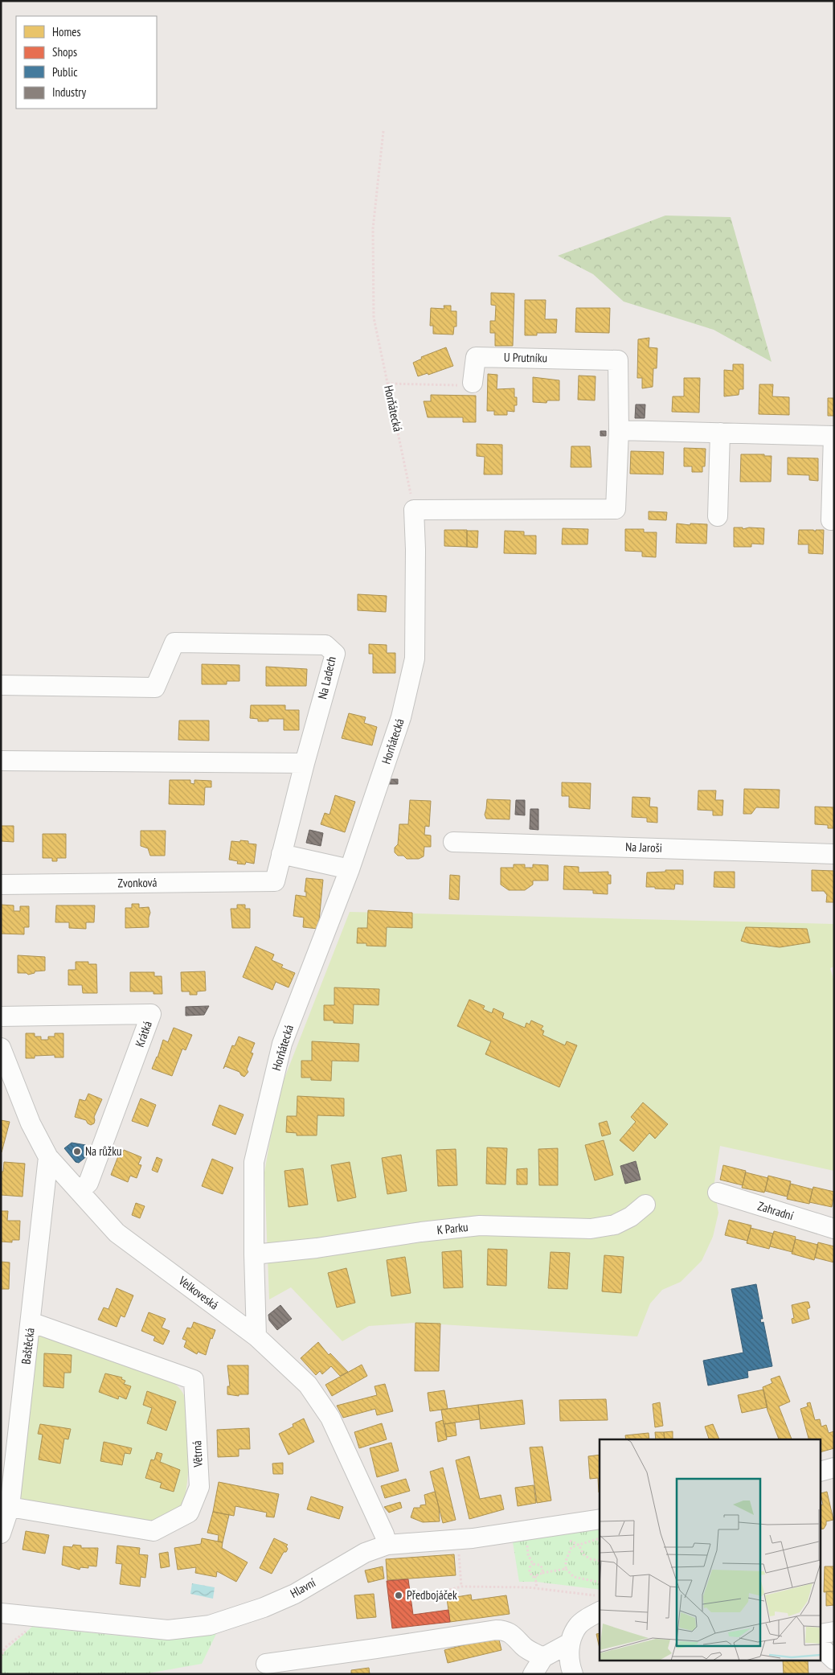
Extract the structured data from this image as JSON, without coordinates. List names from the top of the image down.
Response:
{
  "streets": {
    "street": [
      "U Prutníku",
      "Horňátecká",
      "Na Ladech",
      "Na Jaroši",
      "Zvonková",
      "Krátká",
      "Zahradní",
      "K Parku",
      "Velkoveská",
      "Baštěcká",
      "Větrná",
      "Hlavní"
    ]
  },
  "crossings": [
    ["U Prutníku", "Horňátecká"],
    ["Horňátecká", "K Parku"],
    ["Horňátecká", "Velkoveská"],
    ["Krátká", "Velkoveská"],
    ["Velkoveská", "Baštěcká"],
    ["Velkoveská", "Hlavní"],
    ["Baštěcká", "Větrná"]
  ],
  "places": ["Na růžku", "Předbojáček"],
  "legend": [
    "Homes",
    "Shops",
    "Public",
    "Industry"
  ]
}
